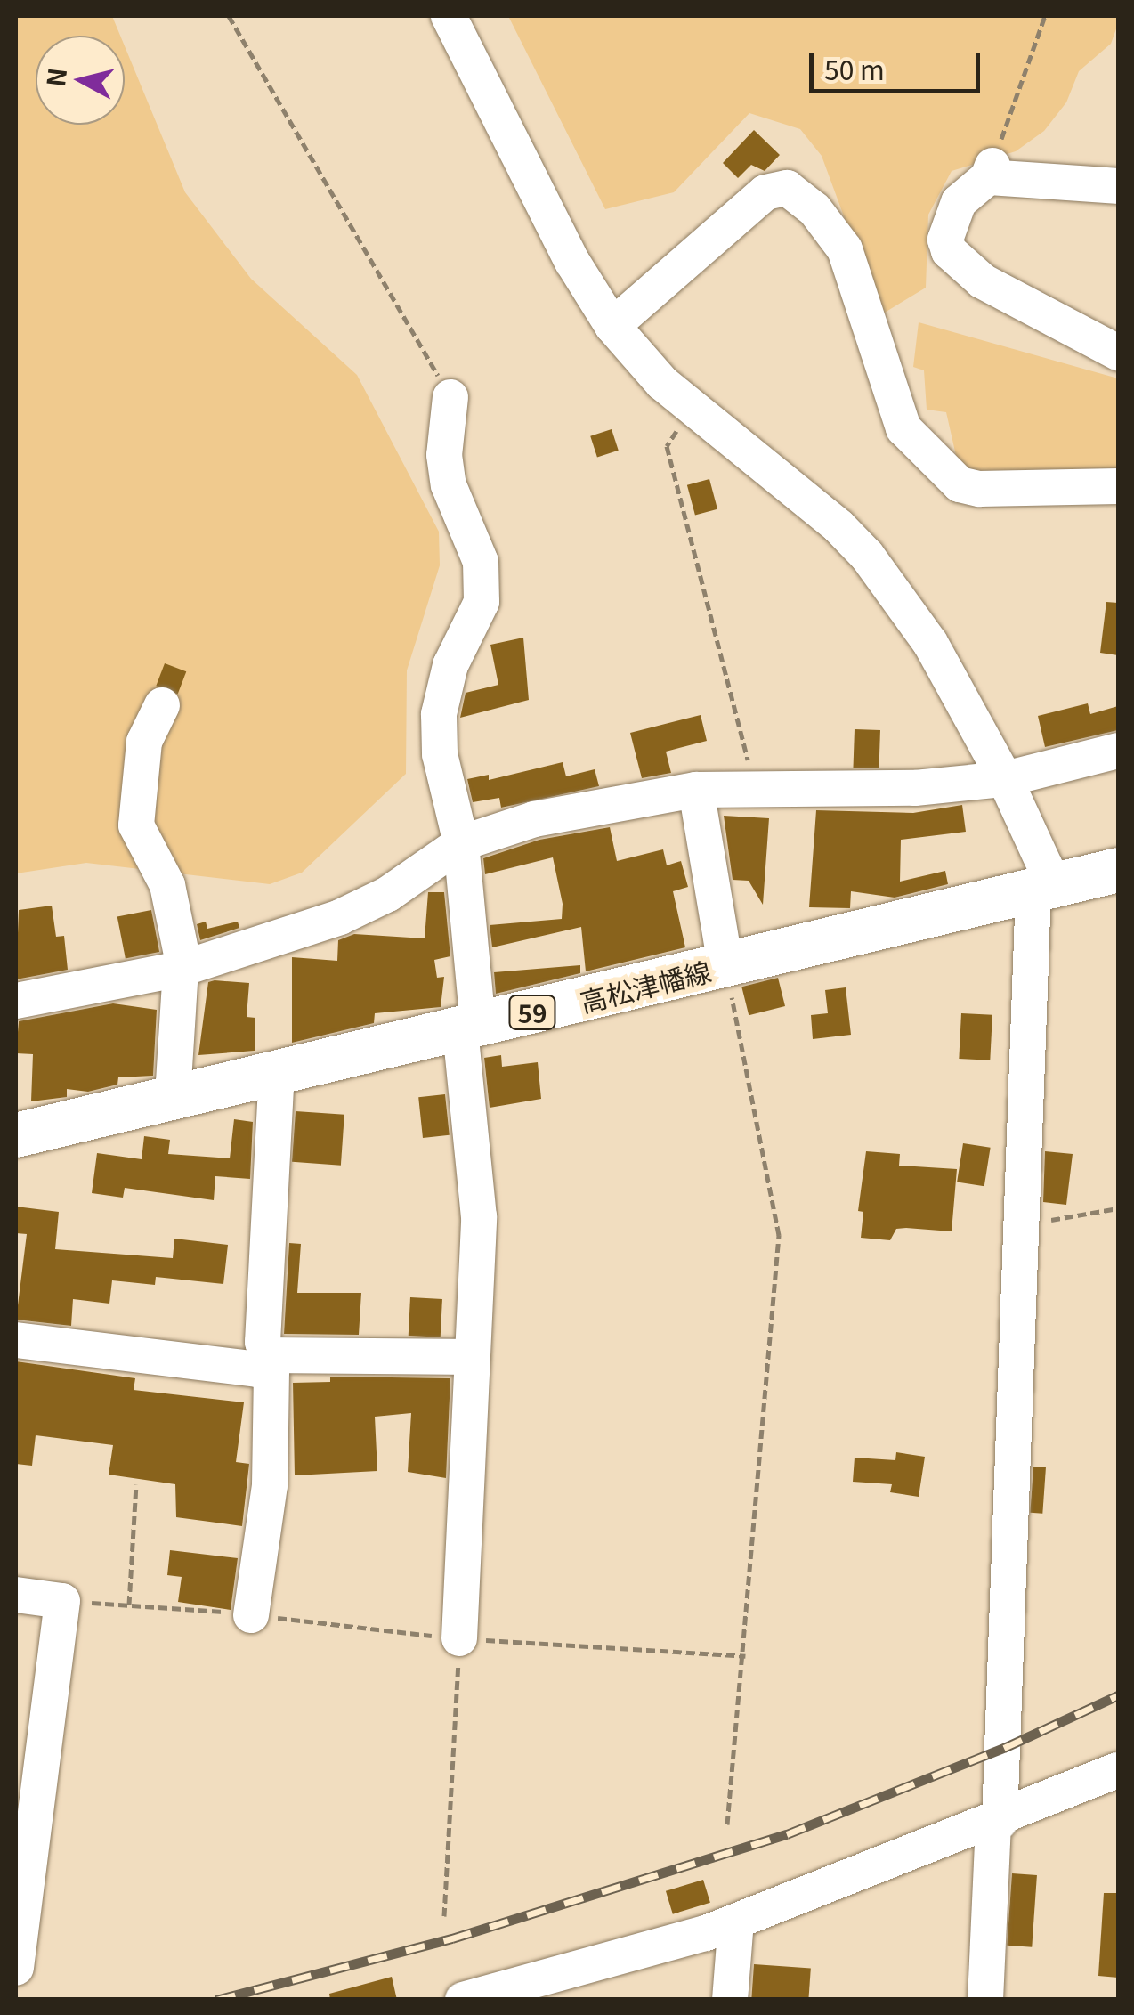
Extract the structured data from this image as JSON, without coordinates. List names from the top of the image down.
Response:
{
  "streets": {
    "main road": ["高松津幡線", "59"]
  },
  "scale_bar": "50 m",
  "north": "left"
}
